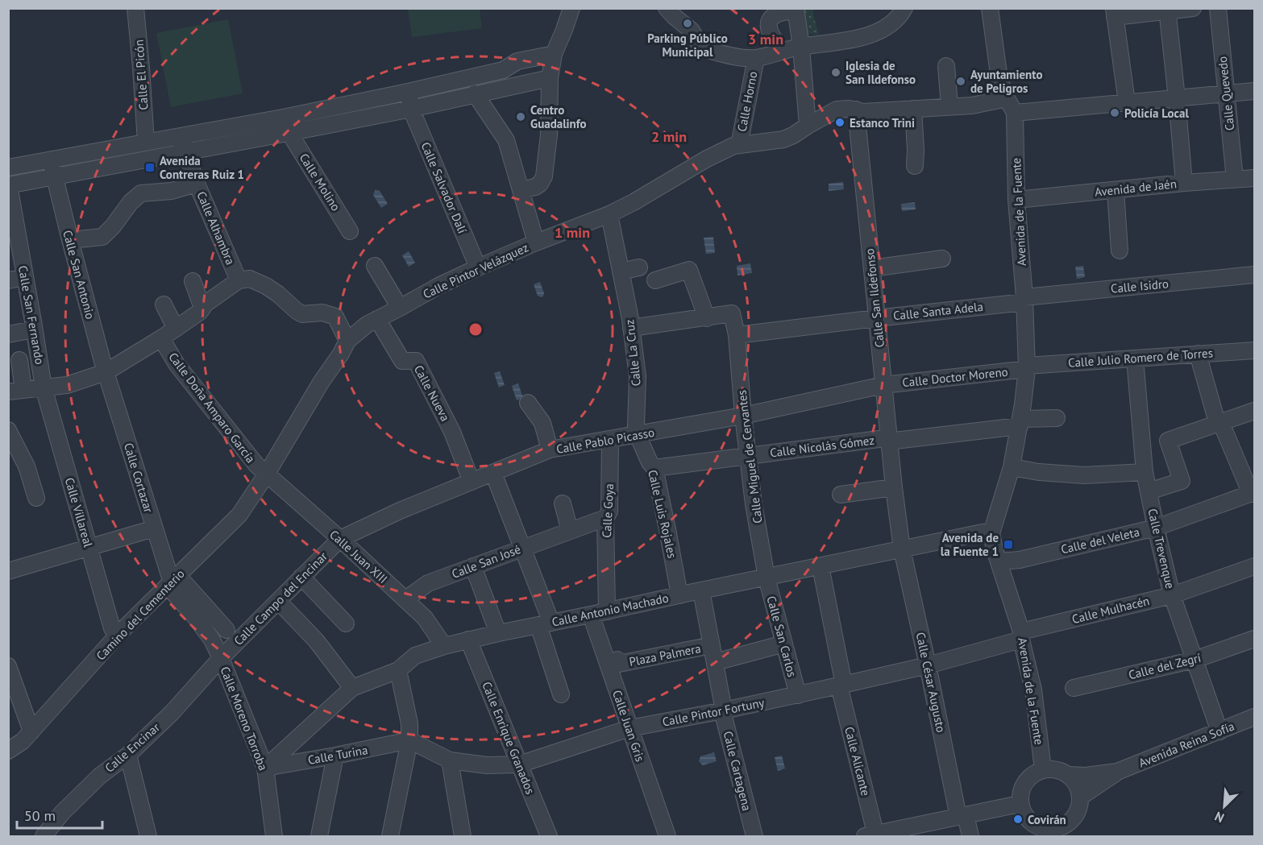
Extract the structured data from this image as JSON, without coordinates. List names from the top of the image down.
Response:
{
  "streets": {
    "street": [
      "Calle El Picón",
      "Calle Quevedo",
      "Calle Horno",
      "Calle Molino",
      "Calle Salvador Dalí",
      "Avenida de Jaén",
      "Avenida de la Fuente",
      "Calle Alhambra",
      "Calle Pintor Velázquez",
      "Calle San Antonio",
      "Calle Isidro",
      "Calle San Ildefonso",
      "Calle Santa Adela",
      "Calle San Fernando",
      "Calle La Cruz",
      "Calle Julio Romero de Torres",
      "Calle Doctor Moreno",
      "Calle Nueva",
      "Calle Doña Amparo García",
      "Calle Pablo Picasso",
      "Calle Nicolás Gómez",
      "Calle Miguel de Cervantes",
      "Calle Cortazar",
      "Calle Goya",
      "Calle Villareal",
      "Calle Luis Rojales",
      "Calle del Veleta",
      "Calle Trevenque",
      "Calle Juan XIII",
      "Calle San José",
      "Calle Campo del Encinar",
      "Calle Antonio Machado",
      "Calle Mulhacén",
      "Camino del Cementerio",
      "Calle San Carlos",
      "Plaza Palmera",
      "Calle del Zegrí",
      "Calle César Augusto",
      "Calle Pintor Fortuny",
      "Calle Moreno Torroba",
      "Calle Juan Gris",
      "Calle Enrique Granados",
      "Avenida Reina Sofía",
      "Calle Encinar",
      "Calle Turina",
      "Calle Alicante",
      "Calle Cartagena"
    ]
  },
  "crossings": [
    ["Calle Quevedo", "Avenida de Jaén"],
    ["Calle Horno", "Calle Pintor Velázquez"],
    ["Calle Salvador Dalí", "Calle Pintor Velázquez"],
    ["Avenida de Jaén", "Avenida de la Fuente"],
    ["Avenida de la Fuente", "Calle Pintor Velázquez"],
    ["Avenida de la Fuente", "Calle Isidro"],
    ["Avenida de la Fuente", "Calle Santa Adela"],
    ["Avenida de la Fuente", "Calle Julio Romero de Torres"],
    ["Avenida de la Fuente", "Calle Doctor Moreno"],
    ["Avenida de la Fuente", "Calle Nicolás Gómez"],
    ["Avenida de la Fuente", "Calle del Veleta"],
    ["Avenida de la Fuente", "Calle Antonio Machado"],
    ["Avenida de la Fuente", "Calle Mulhacén"],
    ["Avenida de la Fuente", "Calle Pintor Fortuny"],
    ["Avenida de la Fuente", "Avenida Reina Sofía"],
    ["Calle Alhambra", "Calle Pintor Velázquez"],
    ["Calle Alhambra", "Calle San Antonio"],
    ["Calle Pintor Velázquez", "Calle San Ildefonso"],
    ["Calle Pintor Velázquez", "Calle La Cruz"],
    ["Calle Pintor Velázquez", "Calle Nueva"],
    ["Calle Pintor Velázquez", "Calle Doña Amparo García"],
    ["Calle Pintor Velázquez", "Calle Juan XIII"],
    ["Calle Pintor Velázquez", "Camino del Cementerio"],
    ["Calle San Antonio", "Calle Cortazar"],
    ["Calle Isidro", "Calle Santa Adela"],
    ["Calle San Ildefonso", "Calle Santa Adela"],
    ["Calle San Ildefonso", "Calle Doctor Moreno"],
    ["Calle San Ildefonso", "Calle Pablo Picasso"],
    ["Calle San Ildefonso", "Calle Nicolás Gómez"],
    ["Calle San Ildefonso", "Calle Antonio Machado"],
    ["Calle San Ildefonso", "Calle César Augusto"],
    ["Calle Santa Adela", "Calle Miguel de Cervantes"],
    ["Calle San Fernando", "Calle Villareal"],
    ["Calle La Cruz", "Calle Pablo Picasso"],
    ["Calle La Cruz", "Calle Luis Rojales"],
    ["Calle Julio Romero de Torres", "Calle Doctor Moreno"],
    ["Calle Julio Romero de Torres", "Calle Trevenque"],
    ["Calle Doctor Moreno", "Calle Pablo Picasso"],
    ["Calle Nueva", "Calle Pablo Picasso"],
    ["Calle Doña Amparo García", "Calle Juan XIII"],
    ["Calle Doña Amparo García", "Camino del Cementerio"],
    ["Calle Pablo Picasso", "Calle Miguel de Cervantes"],
    ["Calle Pablo Picasso", "Calle Goya"],
    ["Calle Pablo Picasso", "Calle Luis Rojales"],
    ["Calle Pablo Picasso", "Calle Juan XIII"],
    ["Calle Pablo Picasso", "Calle Campo del Encinar"],
    ["Calle Nicolás Gómez", "Calle Miguel de Cervantes"],
    ["Calle Nicolás Gómez", "Calle Luis Rojales"],
    ["Calle Miguel de Cervantes", "Calle Antonio Machado"],
    ["Calle Miguel de Cervantes", "Calle San Carlos"],
    ["Calle Cortazar", "Camino del Cementerio"],
    ["Calle Cortazar", "Calle Moreno Torroba"],
    ["Calle Goya", "Calle San José"],
    ["Calle Goya", "Calle Antonio Machado"],
    ["Calle Villareal", "Camino del Cementerio"],
    ["Calle Luis Rojales", "Calle Antonio Machado"],
    ["Calle del Veleta", "Calle Trevenque"],
    ["Calle Trevenque", "Calle Mulhacén"],
    ["Calle Trevenque", "Calle del Zegrí"],
    ["Calle Trevenque", "Avenida Reina Sofía"],
    ["Calle Juan XIII", "Calle San José"],
    ["Calle Juan XIII", "Calle Campo del Encinar"],
    ["Calle Juan XIII", "Calle Antonio Machado"],
    ["Calle Juan XIII", "Camino del Cementerio"],
    ["Calle Campo del Encinar", "Calle Moreno Torroba"],
    ["Calle Campo del Encinar", "Calle Encinar"],
    ["Calle Antonio Machado", "Calle San Carlos"],
    ["Calle Antonio Machado", "Calle César Augusto"],
    ["Calle Antonio Machado", "Calle Moreno Torroba"],
    ["Calle Antonio Machado", "Calle Juan Gris"],
    ["Calle Antonio Machado", "Calle Enrique Granados"],
    ["Calle Antonio Machado", "Calle Turina"],
    ["Calle Antonio Machado", "Calle Alicante"],
    ["Calle Antonio Machado", "Calle Cartagena"],
    ["Calle Mulhacén", "Calle Pintor Fortuny"],
    ["Camino del Cementerio", "Calle Moreno Torroba"],
    ["Calle San Carlos", "Calle Pintor Fortuny"],
    ["Plaza Palmera", "Calle Cartagena"],
    ["Calle César Augusto", "Calle Pintor Fortuny"],
    ["Calle Pintor Fortuny", "Calle Juan Gris"],
    ["Calle Pintor Fortuny", "Calle Enrique Granados"],
    ["Calle Pintor Fortuny", "Calle Turina"],
    ["Calle Pintor Fortuny", "Calle Alicante"],
    ["Calle Pintor Fortuny", "Calle Cartagena"],
    ["Calle Moreno Torroba", "Calle Encinar"],
    ["Calle Moreno Torroba", "Calle Turina"]
  ],
  "places": {
    "other": [
      "Parking Público Municipal",
      "Iglesia de San Ildefonso",
      "Ayuntamiento de Peligros",
      "Policía Local",
      "Centro Guadalinfo",
      "Estanco Trini",
      "Covirán"
    ],
    "transit": ["Avenida Contreras Ruiz 1", "Avenida de la Fuente 1"]
  },
  "scale_bar": "50 m",
  "north": "bottom left",
  "rings": ["3 min", "2 min", "1 min"]
}
